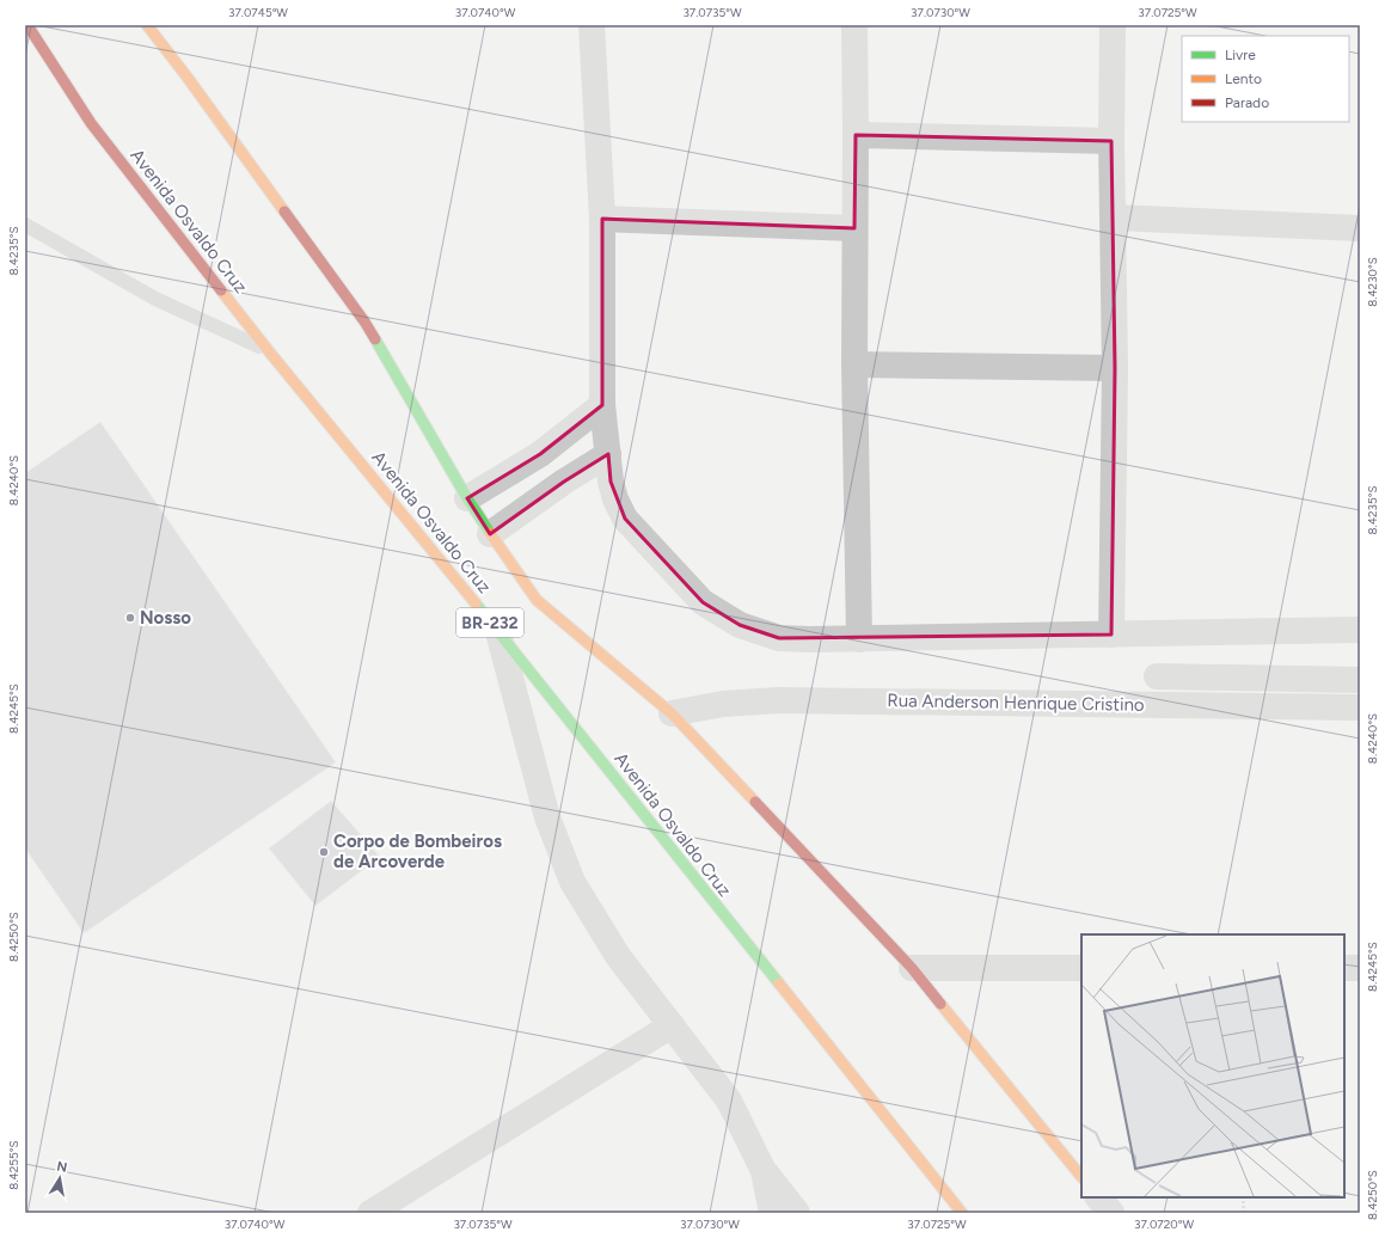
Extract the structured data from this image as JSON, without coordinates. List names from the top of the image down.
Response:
{
  "streets": {
    "main road": ["Avenida Osvaldo Cruz", "BR-232"],
    "street": ["Rua Anderson Henrique Cristino"]
  },
  "places": ["Nosso", "Corpo de Bombeiros de Arcoverde"],
  "legend": ["Livre", "Lento", "Parado"],
  "north": "top",
  "coordinates": [
    "37.0745°W",
    "37.0740°W",
    "37.0735°W",
    "37.0730°W",
    "37.0725°W",
    "8.4235°S",
    "8.4230°S",
    "8.4240°S",
    "8.4245°S",
    "8.4250°S",
    "8.4255°S",
    "37.0720°W"
  ]
}
